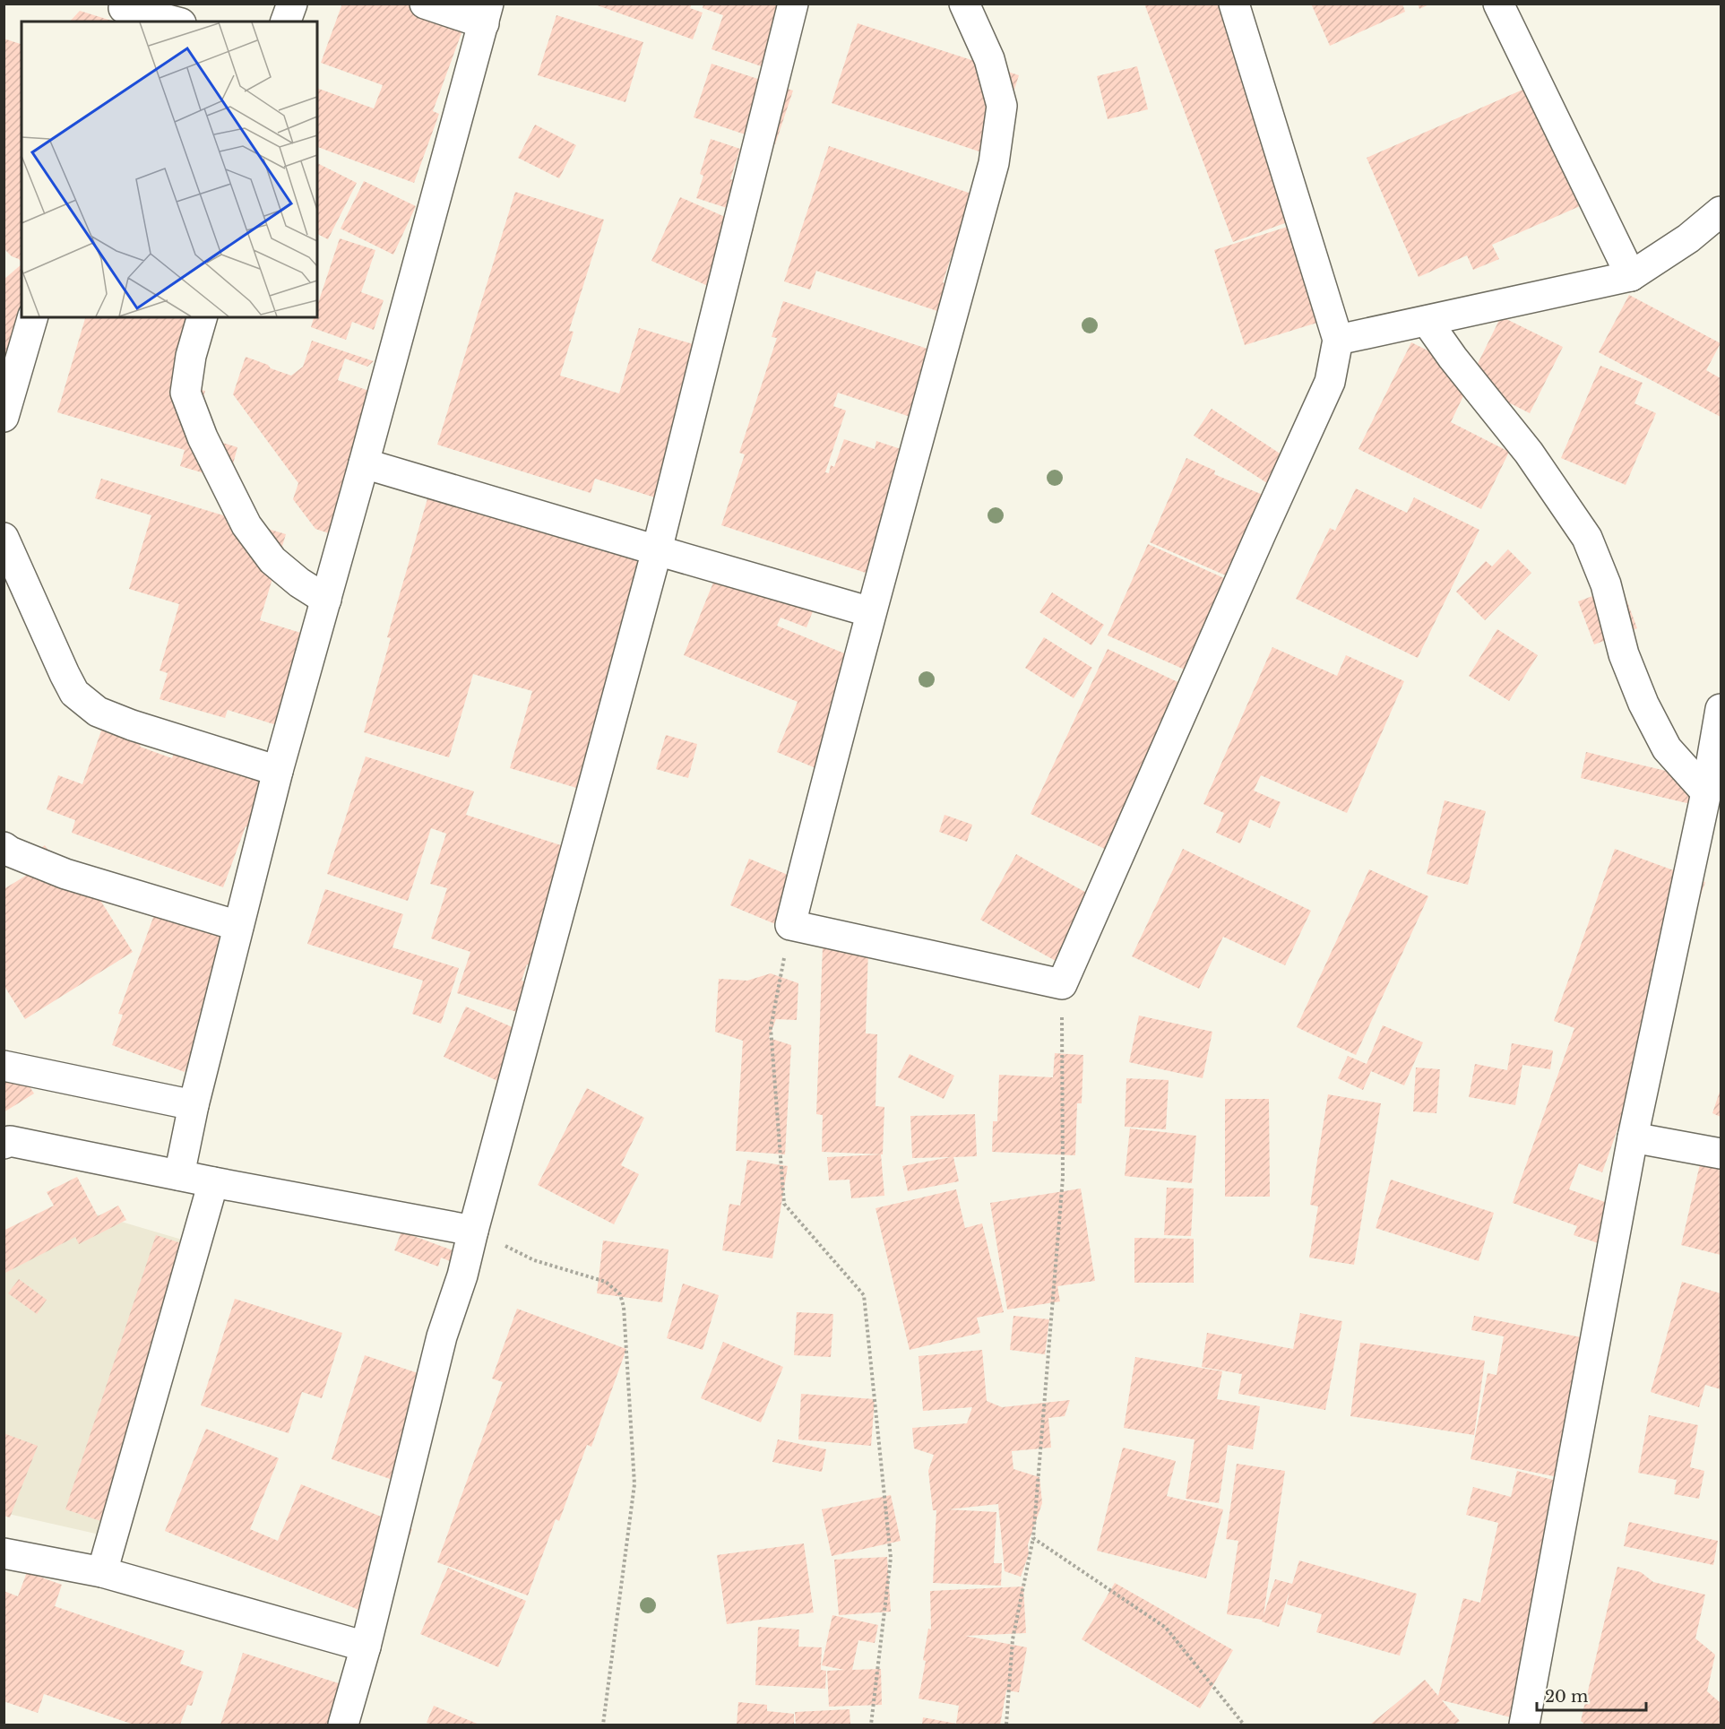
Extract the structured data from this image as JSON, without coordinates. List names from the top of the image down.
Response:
{
  "scale_bar": "20 m"
}
